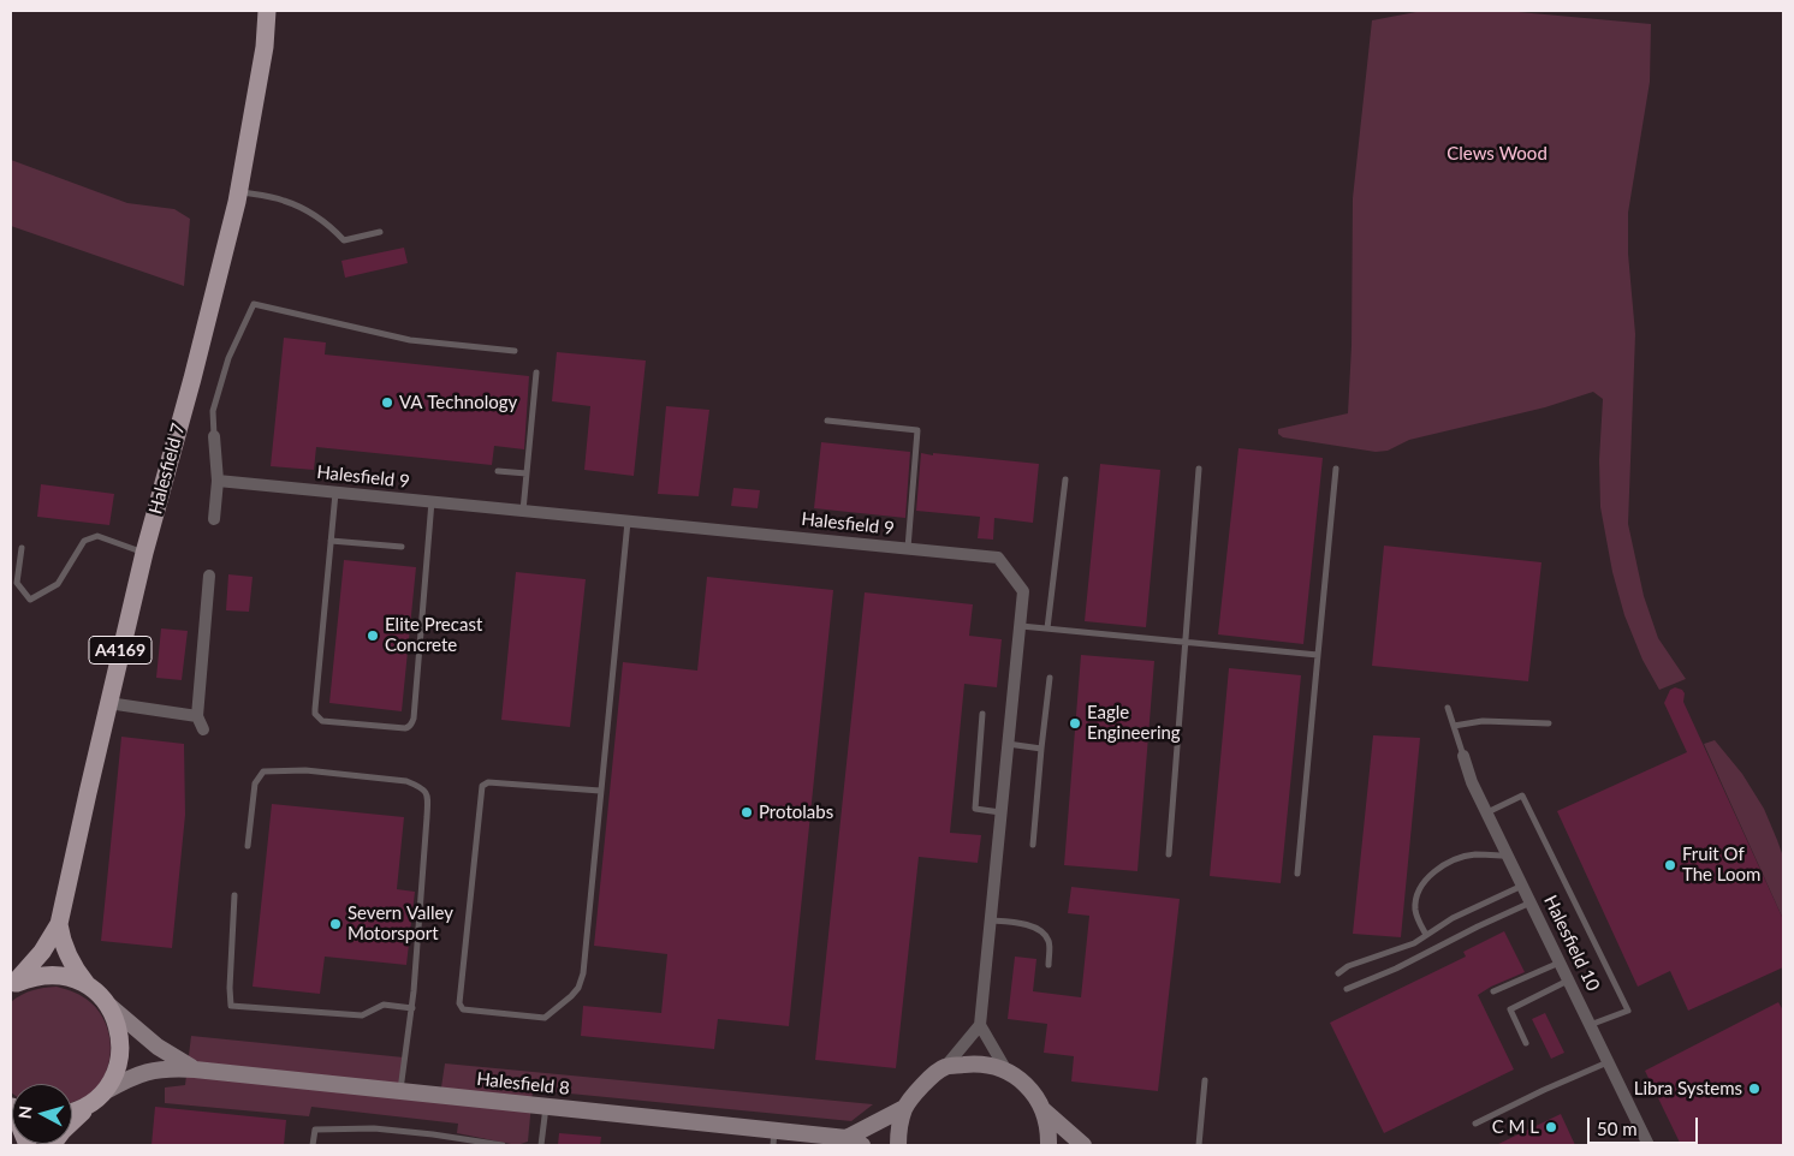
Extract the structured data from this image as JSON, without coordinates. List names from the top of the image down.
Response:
{
  "streets": {
    "main road": ["Halesfield 7", "A4169"],
    "street": ["Halesfield 9", "Halesfield 10", "Halesfield 8"]
  },
  "parks": ["Clews Wood"],
  "places": [
    "VA Technology",
    "Elite Precast Concrete",
    "Eagle Engineering",
    "Protolabs",
    "Fruit Of The Loom",
    "Severn Valley Motorsport",
    "Libra Systems",
    "C M L"
  ],
  "scale_bar": "50 m",
  "north": "left"
}
